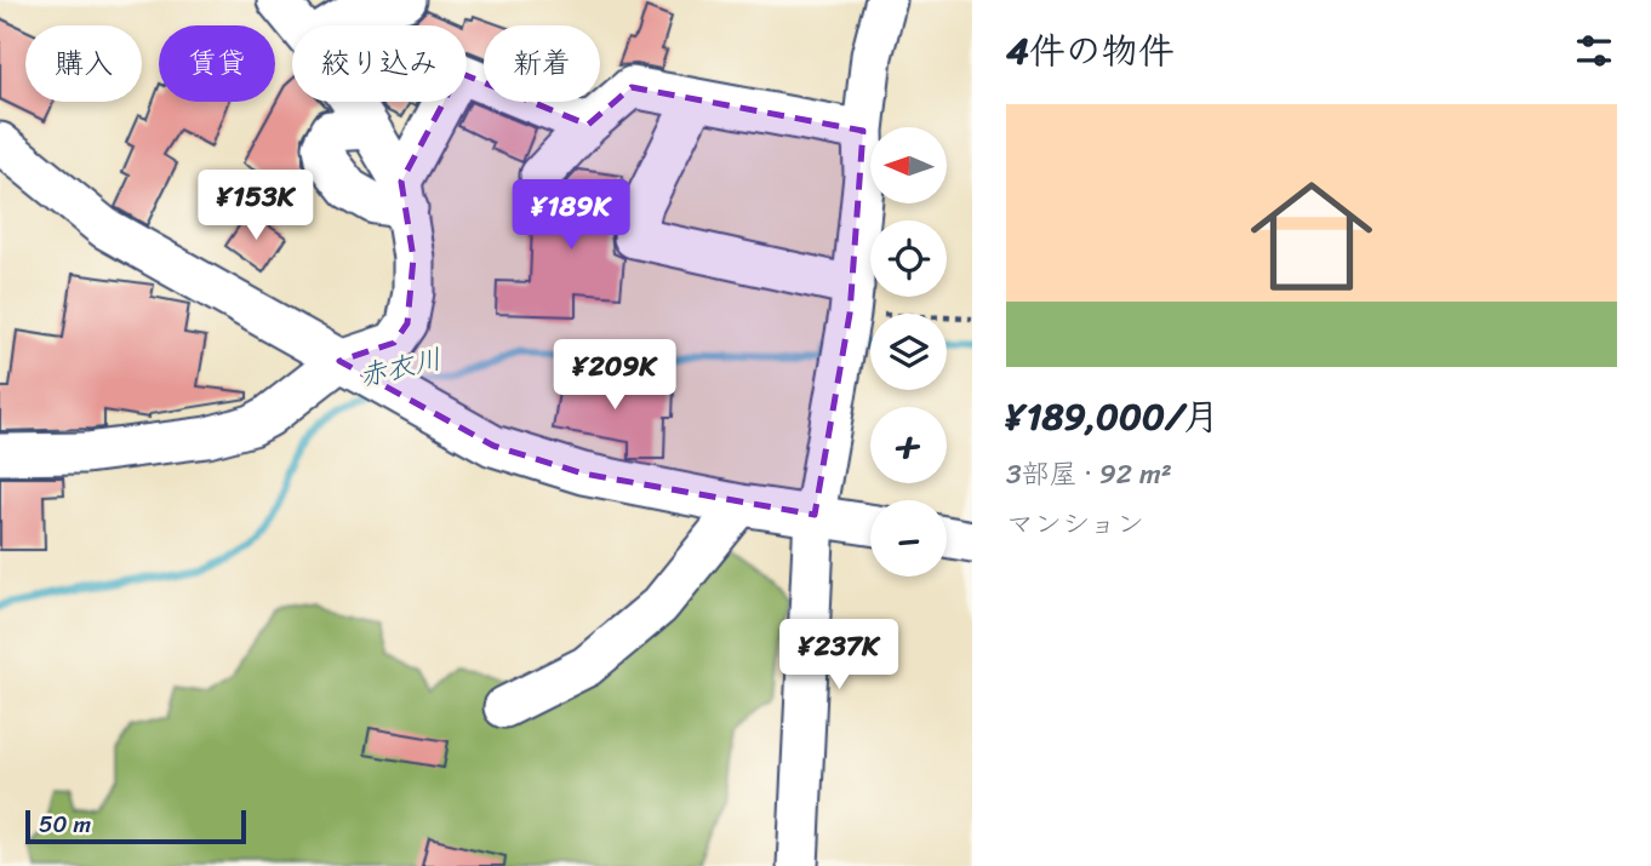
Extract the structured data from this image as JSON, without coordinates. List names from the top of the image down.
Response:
{
  "water": ["赤衣川"],
  "scale_bar": "50 m",
  "north": "left",
  "page": {
    "heading": "4件の物件",
    "chip": [
      "購入",
      "賃貸",
      "絞り込み",
      "新着"
    ],
    "list": [
      {
        "name": "¥189,000/月",
        "note": "3部屋 · 92 m² · マンション"
      }
    ],
    "map_buttons": ["+", "−"],
    "price": [
      "¥153K",
      "¥189K",
      "¥209K",
      "¥237K"
    ],
    "scale": "50 m"
  }
}
